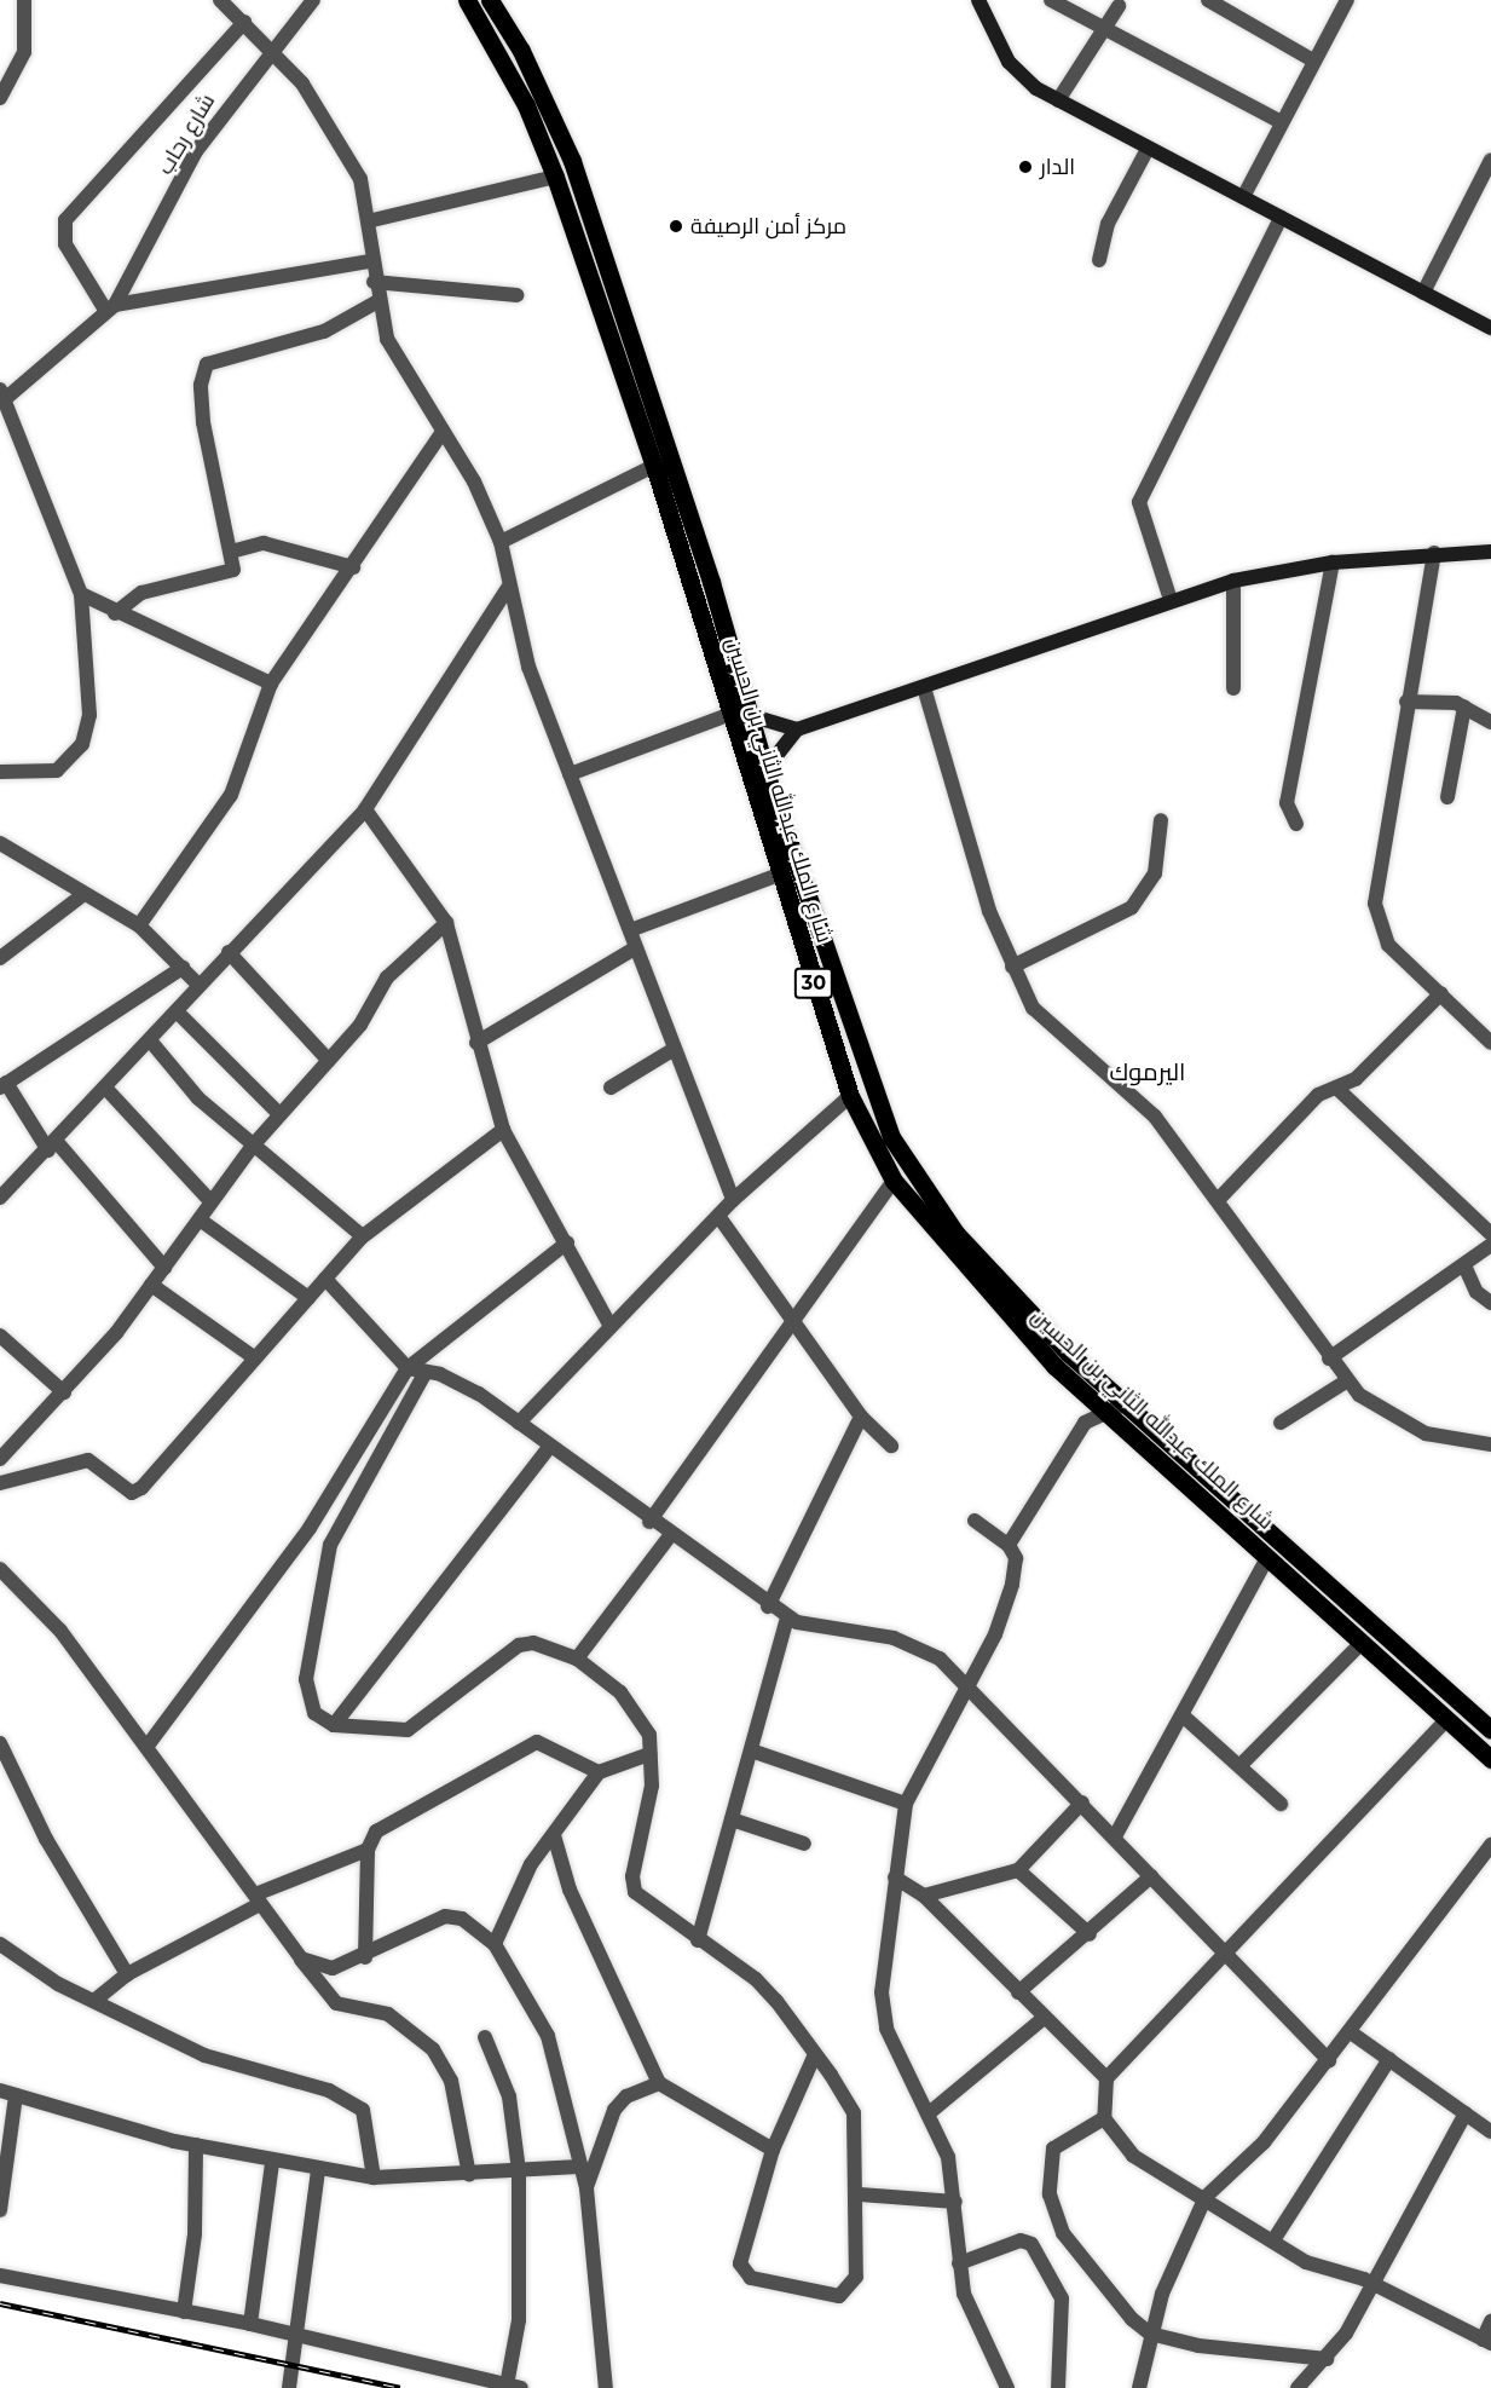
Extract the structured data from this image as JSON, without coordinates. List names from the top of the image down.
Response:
{
  "streets": {
    "main road": ["شارع الملك عبدالله الثاني بن الحسين", "30"],
    "street": ["شارع رحاب"]
  },
  "districts": ["اليرموك"],
  "places": ["الدار", "مركز أمن الرصيفة"]
}
